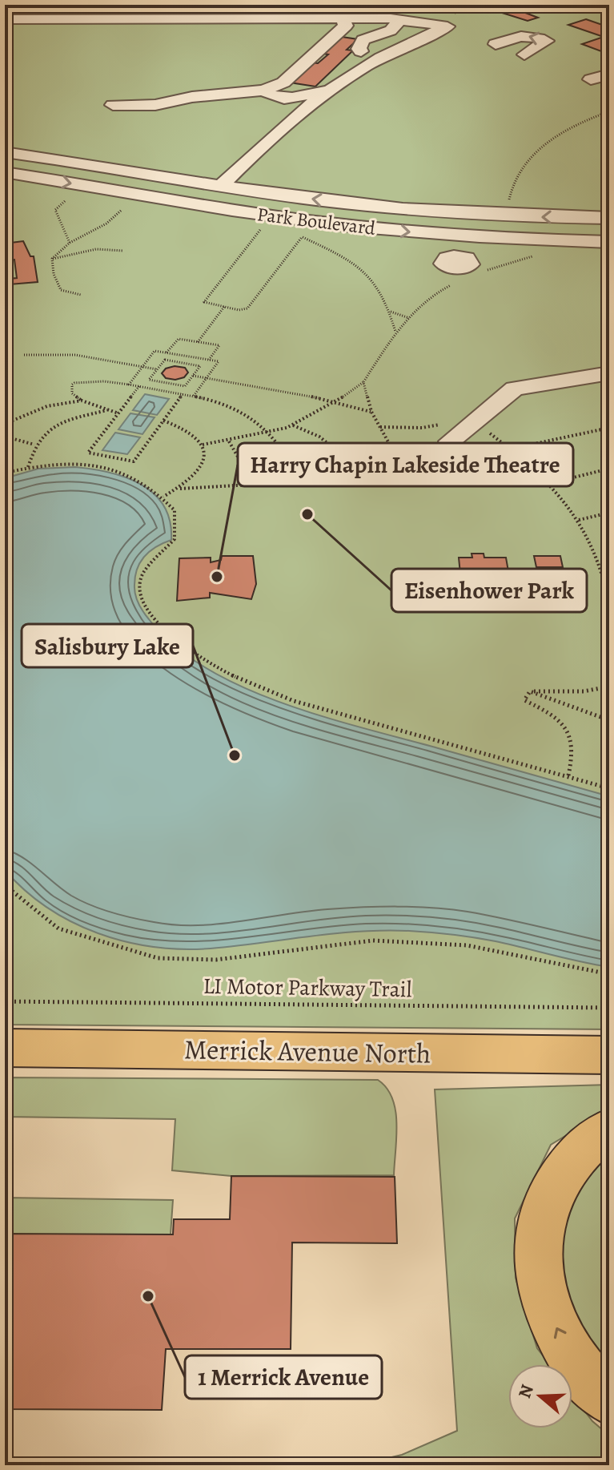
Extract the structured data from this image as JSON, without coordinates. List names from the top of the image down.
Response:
{
  "streets": {
    "main road": ["Merrick Avenue North"],
    "street": ["Park Boulevard"],
    "path": ["LI Motor Parkway Trail"]
  },
  "places": [
    "Eisenhower Park",
    "Harry Chapin Lakeside Theatre",
    "Salisbury Lake",
    "1 Merrick Avenue"
  ],
  "north": "left"
}
